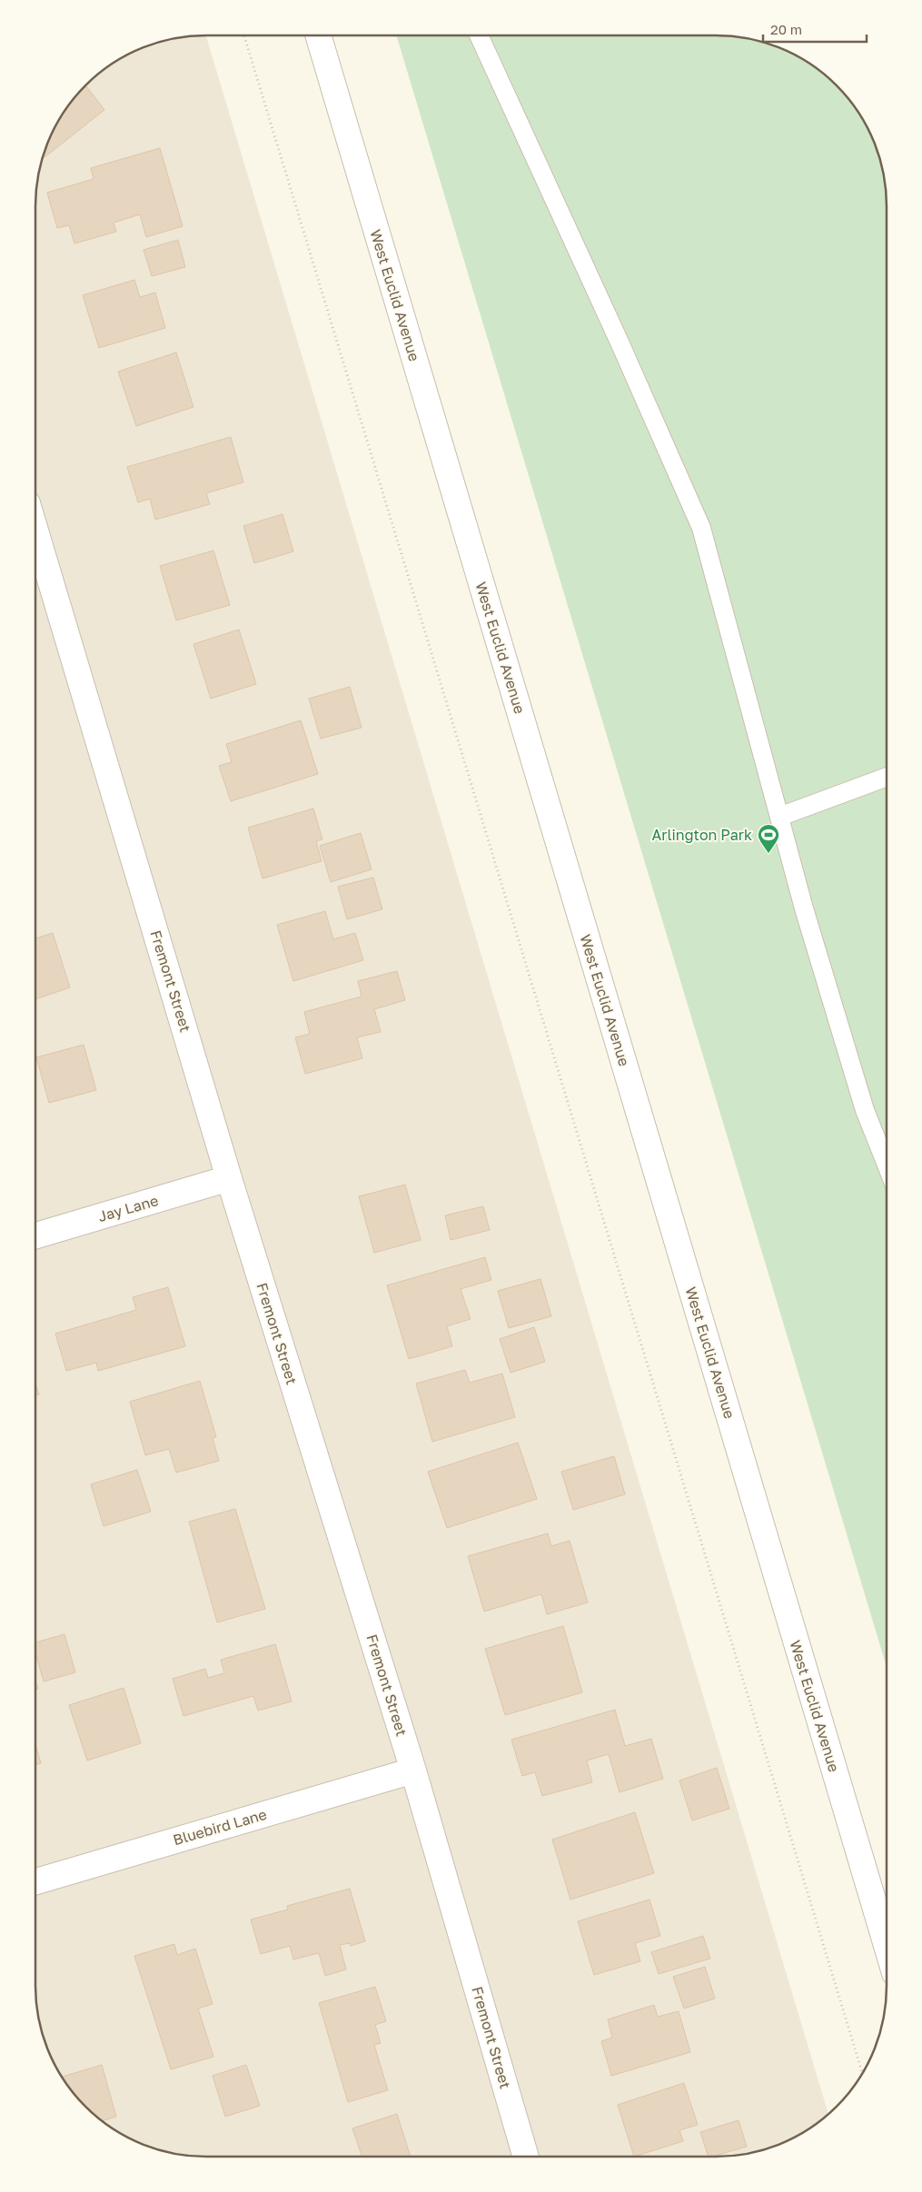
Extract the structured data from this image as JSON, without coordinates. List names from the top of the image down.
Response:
{
  "streets": {
    "street": [
      "West Euclid Avenue",
      "Fremont Street",
      "Jay Lane",
      "Bluebird Lane"
    ]
  },
  "crossings": [
    ["Fremont Street", "Jay Lane"],
    ["Fremont Street", "Bluebird Lane"]
  ],
  "places": {
    "sports": ["Arlington Park"]
  },
  "scale_bar": "20 m"
}
